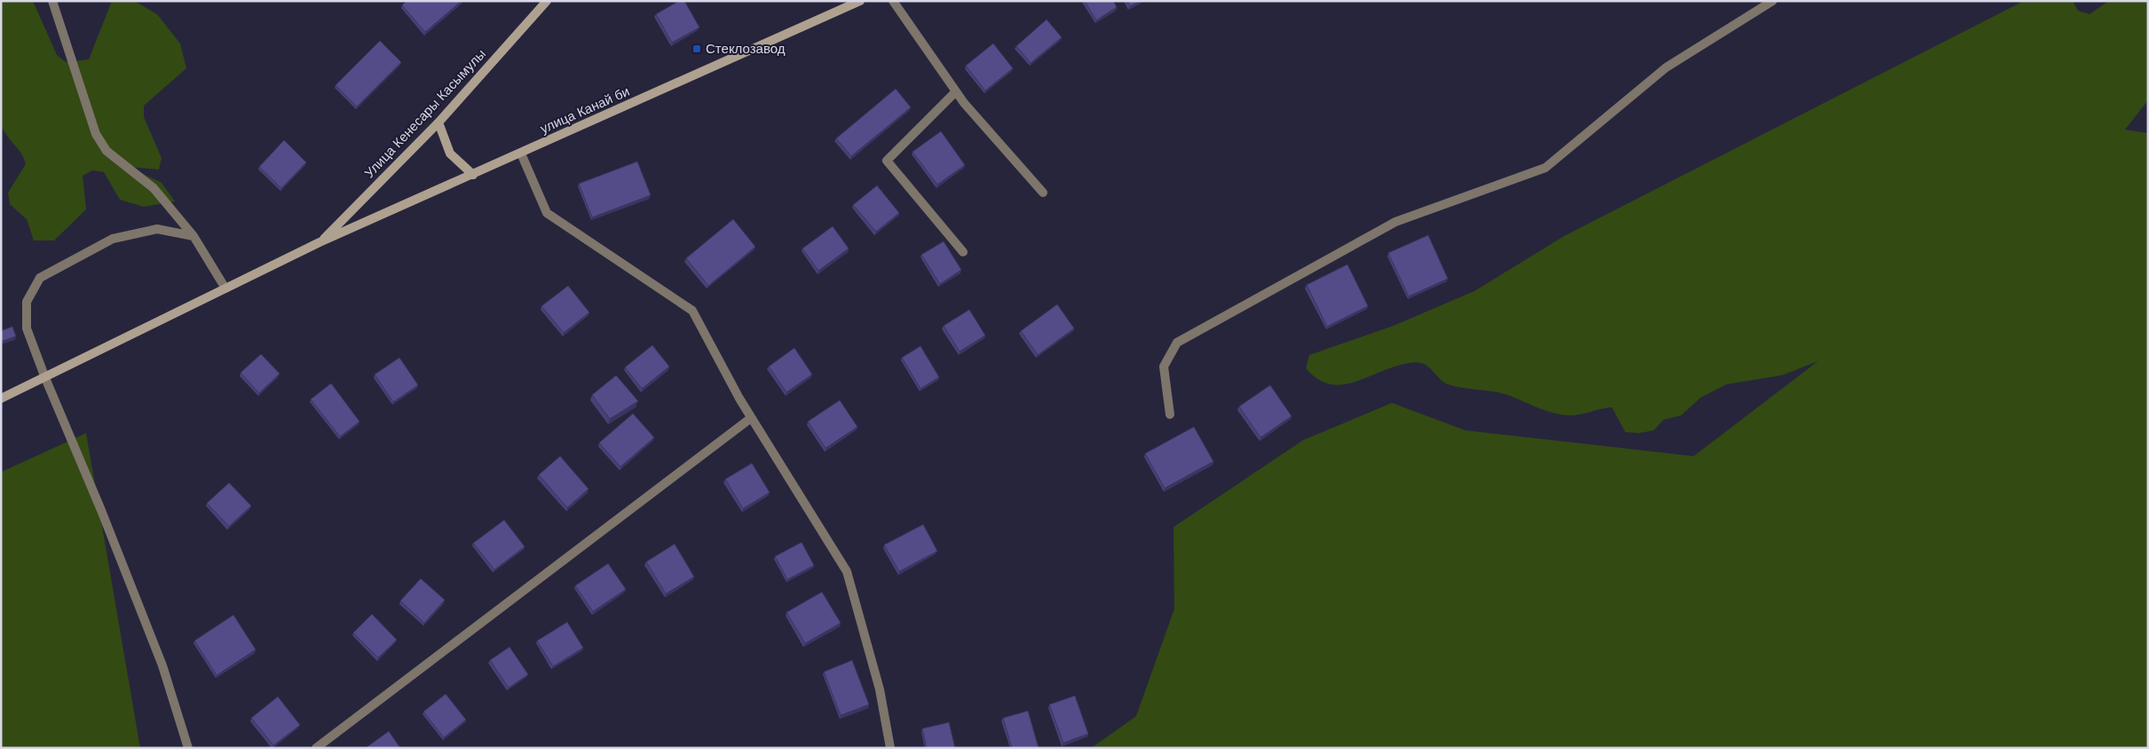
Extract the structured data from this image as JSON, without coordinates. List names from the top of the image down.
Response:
{
  "streets": {
    "main road": ["улица Канай би", "Улица Кенесары Касымулы"]
  },
  "crossings": [
    ["улица Канай би", "Улица Кенесары Касымулы"]
  ],
  "places": {
    "transit": ["Стеклозавод"]
  }
}
